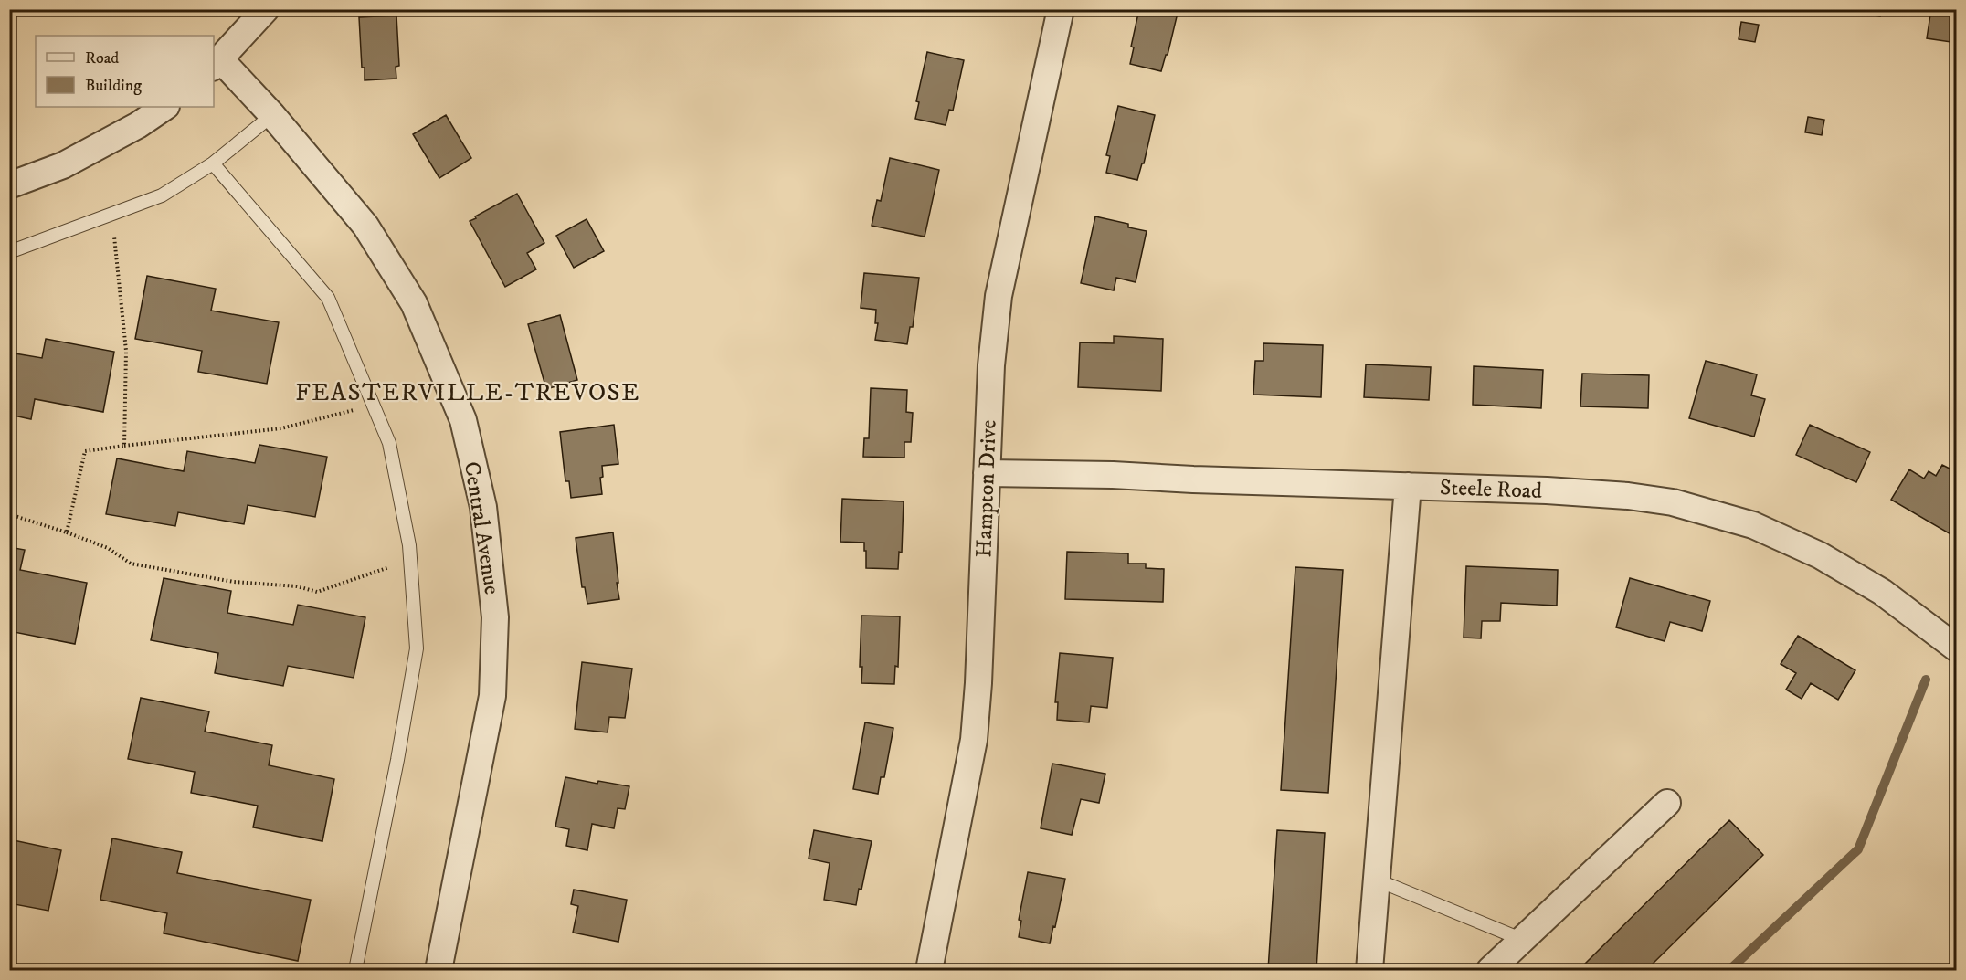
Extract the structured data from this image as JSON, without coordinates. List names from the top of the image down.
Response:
{
  "streets": {
    "street": ["Hampton Drive", "Steele Road", "Central Avenue"]
  },
  "crossings": [
    ["Hampton Drive", "Steele Road"]
  ],
  "districts": ["FEASTERVILLE-TREVOSE"],
  "legend": ["Road", "Building"]
}
